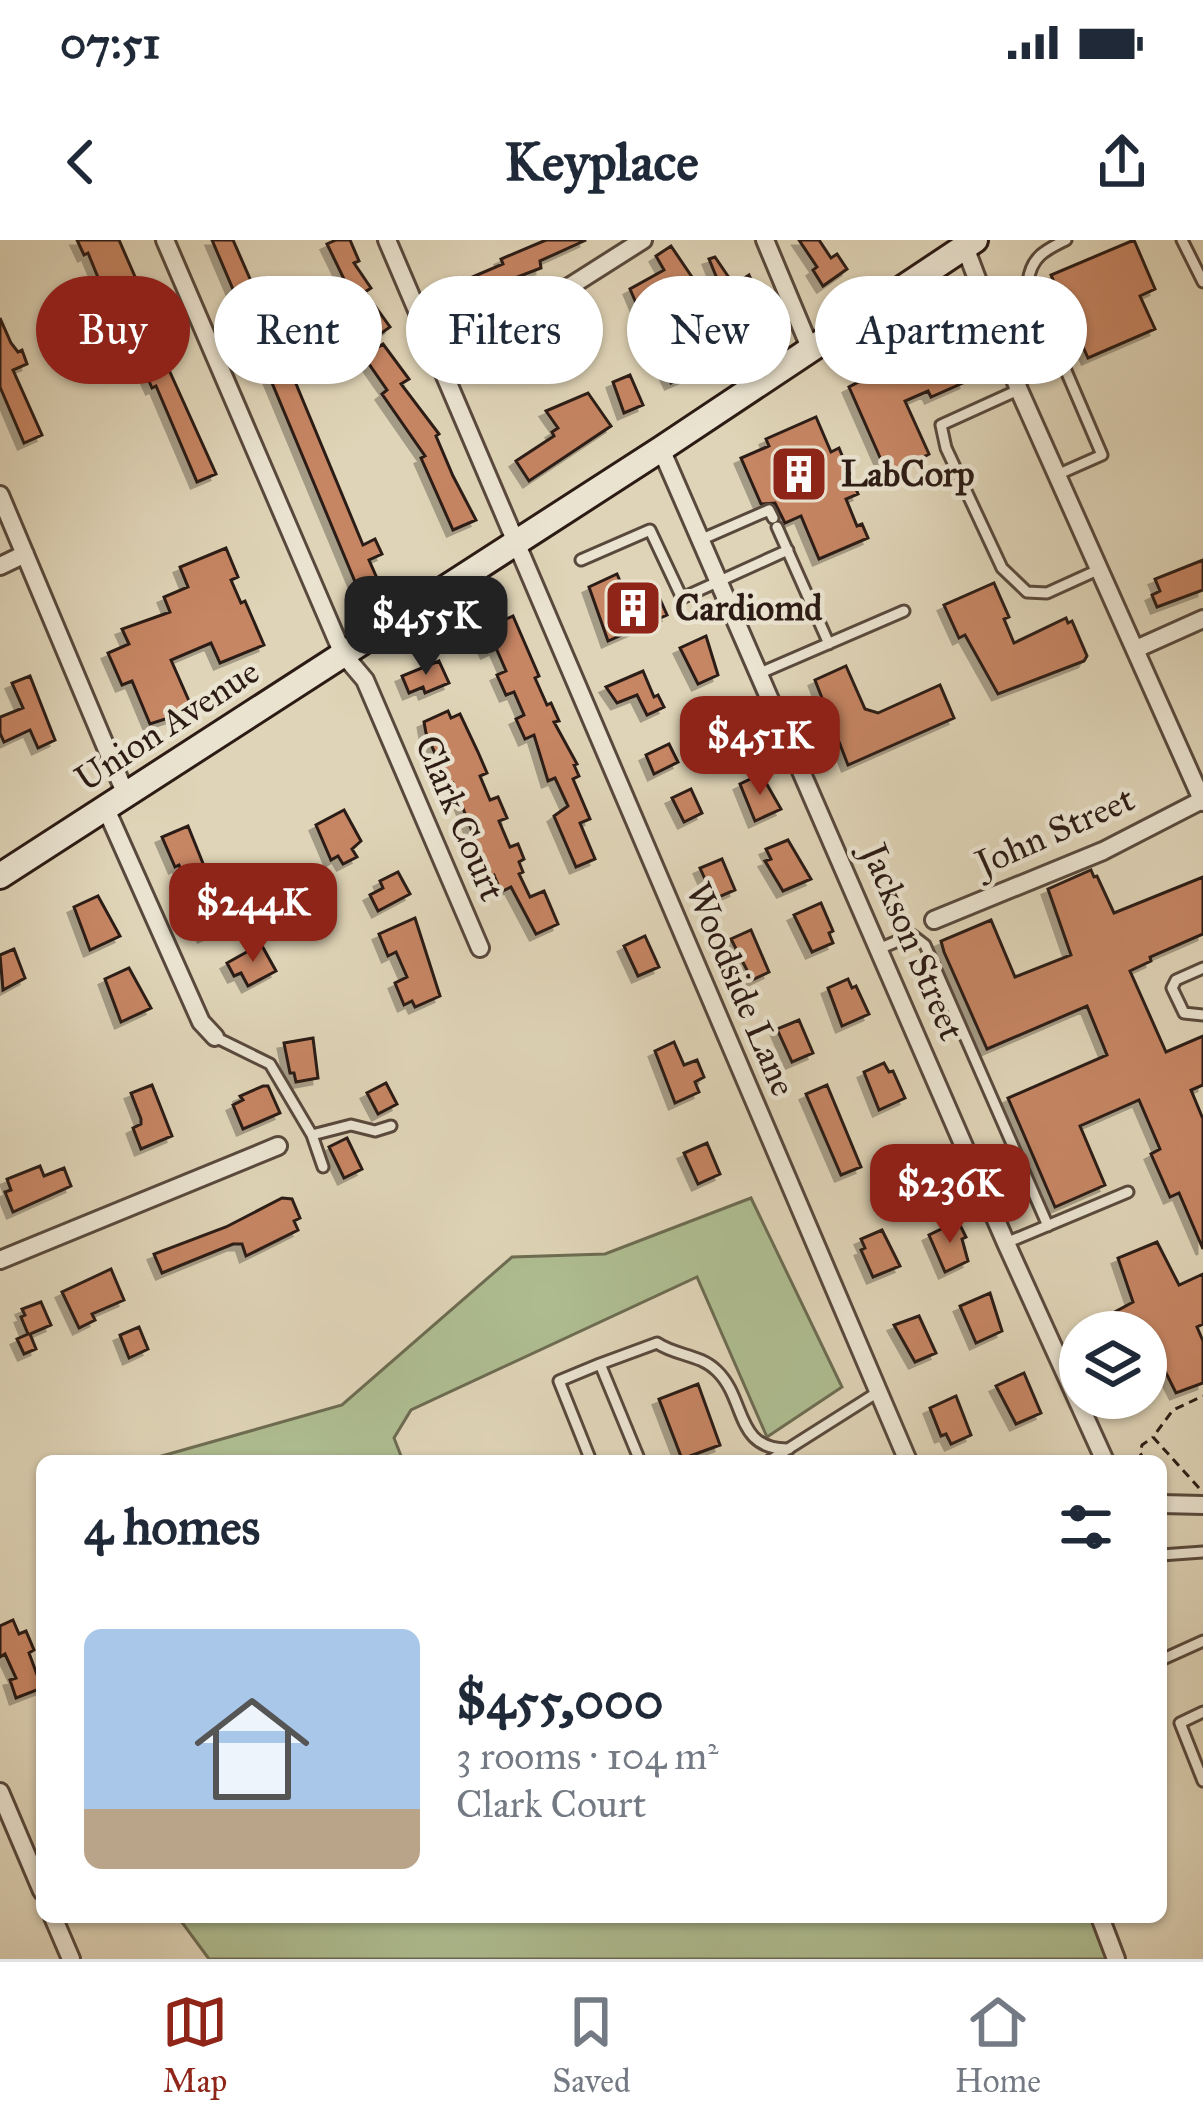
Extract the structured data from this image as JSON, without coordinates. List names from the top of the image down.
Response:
{
  "streets": {
    "street": [
      "Union Avenue",
      "Clark Court",
      "John Street",
      "Jackson Street",
      "Woodside Lane"
    ]
  },
  "crossings": [
    ["Union Avenue", "Clark Court"],
    ["Union Avenue", "Jackson Street"],
    ["Union Avenue", "Woodside Lane"]
  ],
  "places": {
    "building": ["LabCorp", "Cardiomd"]
  },
  "page": {
    "status": "07:51",
    "header": "Keyplace",
    "chip": [
      "Buy",
      "Rent",
      "Filters",
      "New",
      "Apartment"
    ],
    "price": [
      "$455K",
      "$451K",
      "$244K",
      "$236K"
    ],
    "heading": "4 homes",
    "list": [
      {
        "name": "$455,000",
        "note": "3 rooms · 104 m² · Clark Court"
      }
    ],
    "tabs": ["Map", "Saved", "Home"]
  }
}
